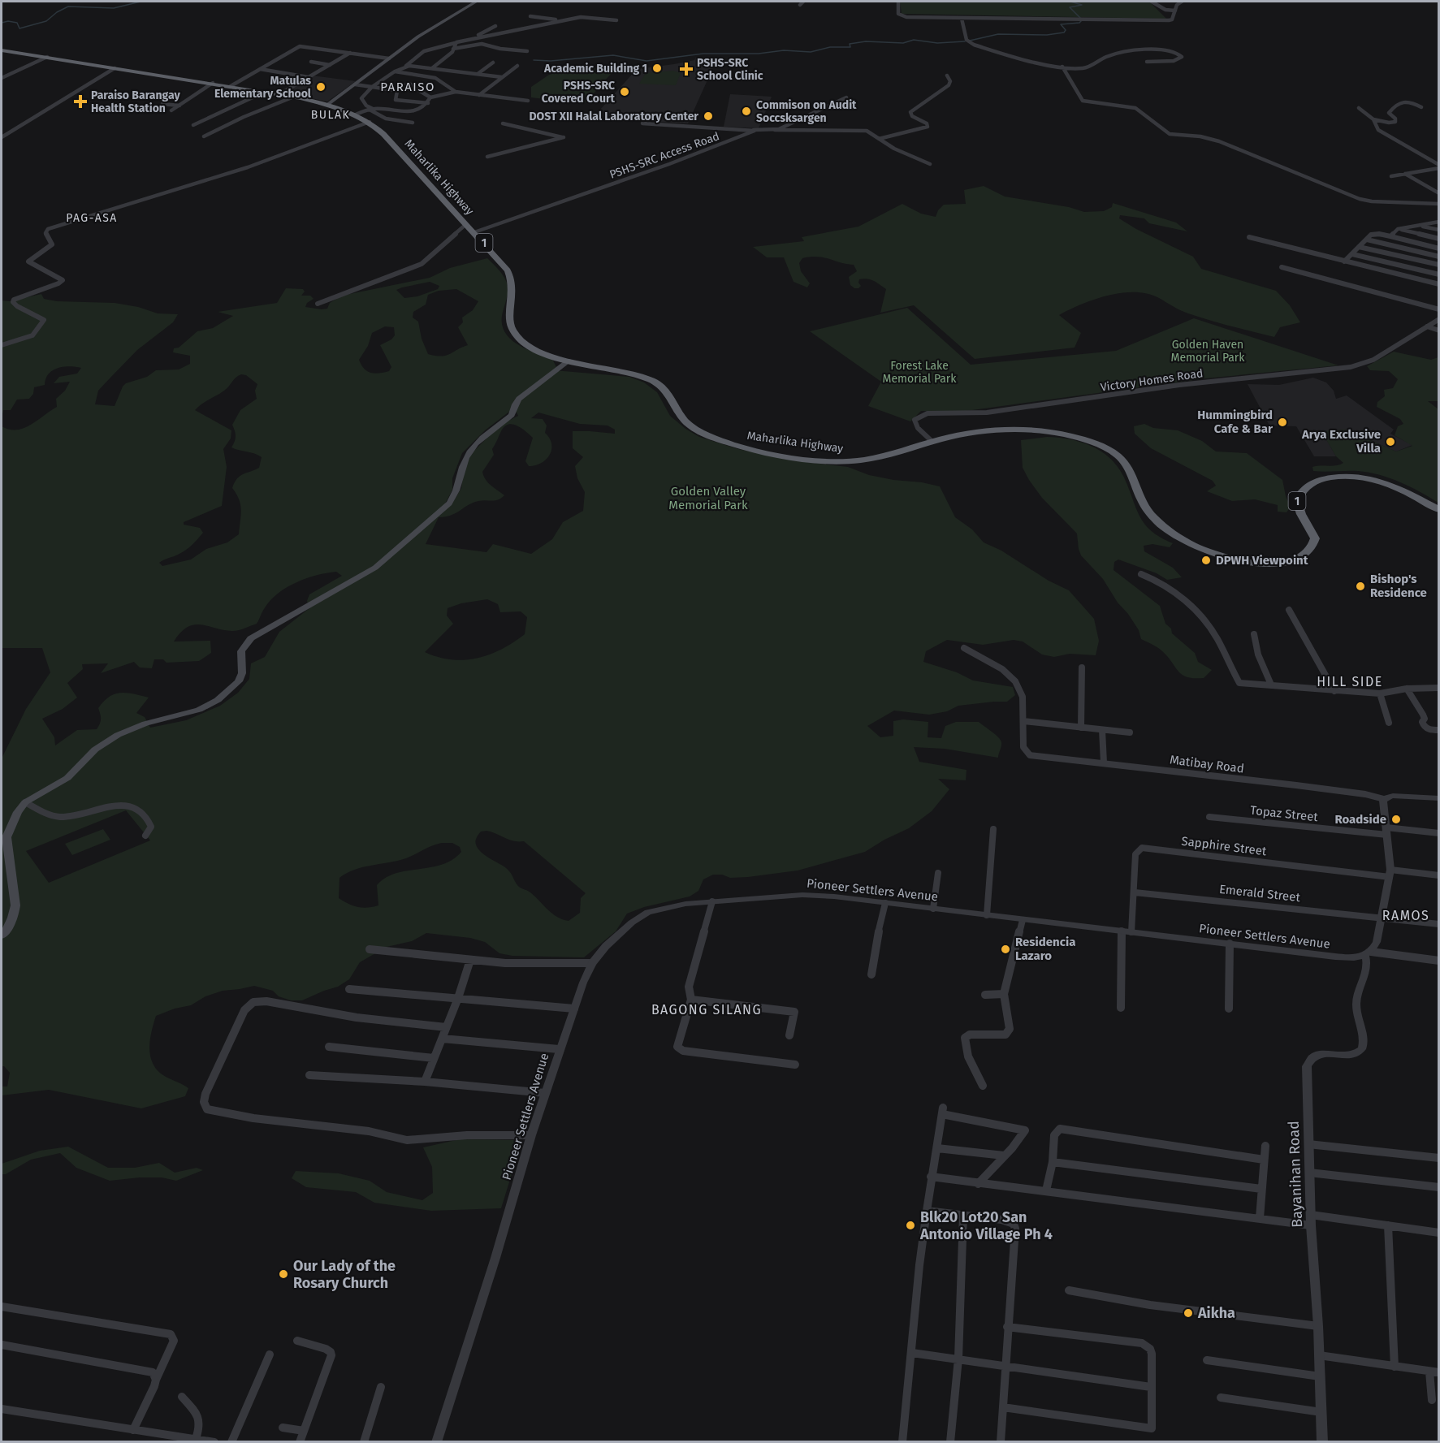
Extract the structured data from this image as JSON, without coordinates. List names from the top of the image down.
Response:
{
  "streets": {
    "highway": ["Maharlika Highway", "1"],
    "street": [
      "PSHS-SRC Access Road",
      "Victory Homes Road",
      "Matibay Road",
      "Topaz Street",
      "Sapphire Street",
      "Pioneer Settlers Avenue",
      "Emerald Street",
      "Bayanihan Road"
    ]
  },
  "crossings": [
    ["PSHS-SRC Access Road", "Maharlika Highway"],
    ["Maharlika Highway", "1"],
    ["Maharlika Highway", "Victory Homes Road"],
    ["1", "Victory Homes Road"],
    ["Sapphire Street", "Pioneer Settlers Avenue"],
    ["Sapphire Street", "Emerald Street"],
    ["Pioneer Settlers Avenue", "Bayanihan Road"]
  ],
  "districts": [
    "PARAISO",
    "BULAK",
    "PAG-ASA",
    "HILL SIDE",
    "RAMOS",
    "BAGONG SILANG"
  ],
  "parks": ["Golden Haven Memorial Park", "Forest Lake Memorial Park", "Golden Valley Memorial Park"],
  "places": {
    "other": [
      "Academic Building 1",
      "Matulas Elementary School",
      "PSHS-SRC Covered Court",
      "Commison on Audit Soccsksargen",
      "DOST XII Halal Laboratory Center",
      "Hummingbird Cafe & Bar",
      "Arya Exclusive Villa",
      "DPWH Viewpoint",
      "Bishop's Residence",
      "Roadside",
      "Residencia Lazaro",
      "Blk20 Lot20 San Antonio Village Ph 4",
      "Our Lady of the Rosary Church",
      "Aikha"
    ],
    "health": ["PSHS-SRC School Clinic", "Paraiso Barangay Health Station"]
  }
}
